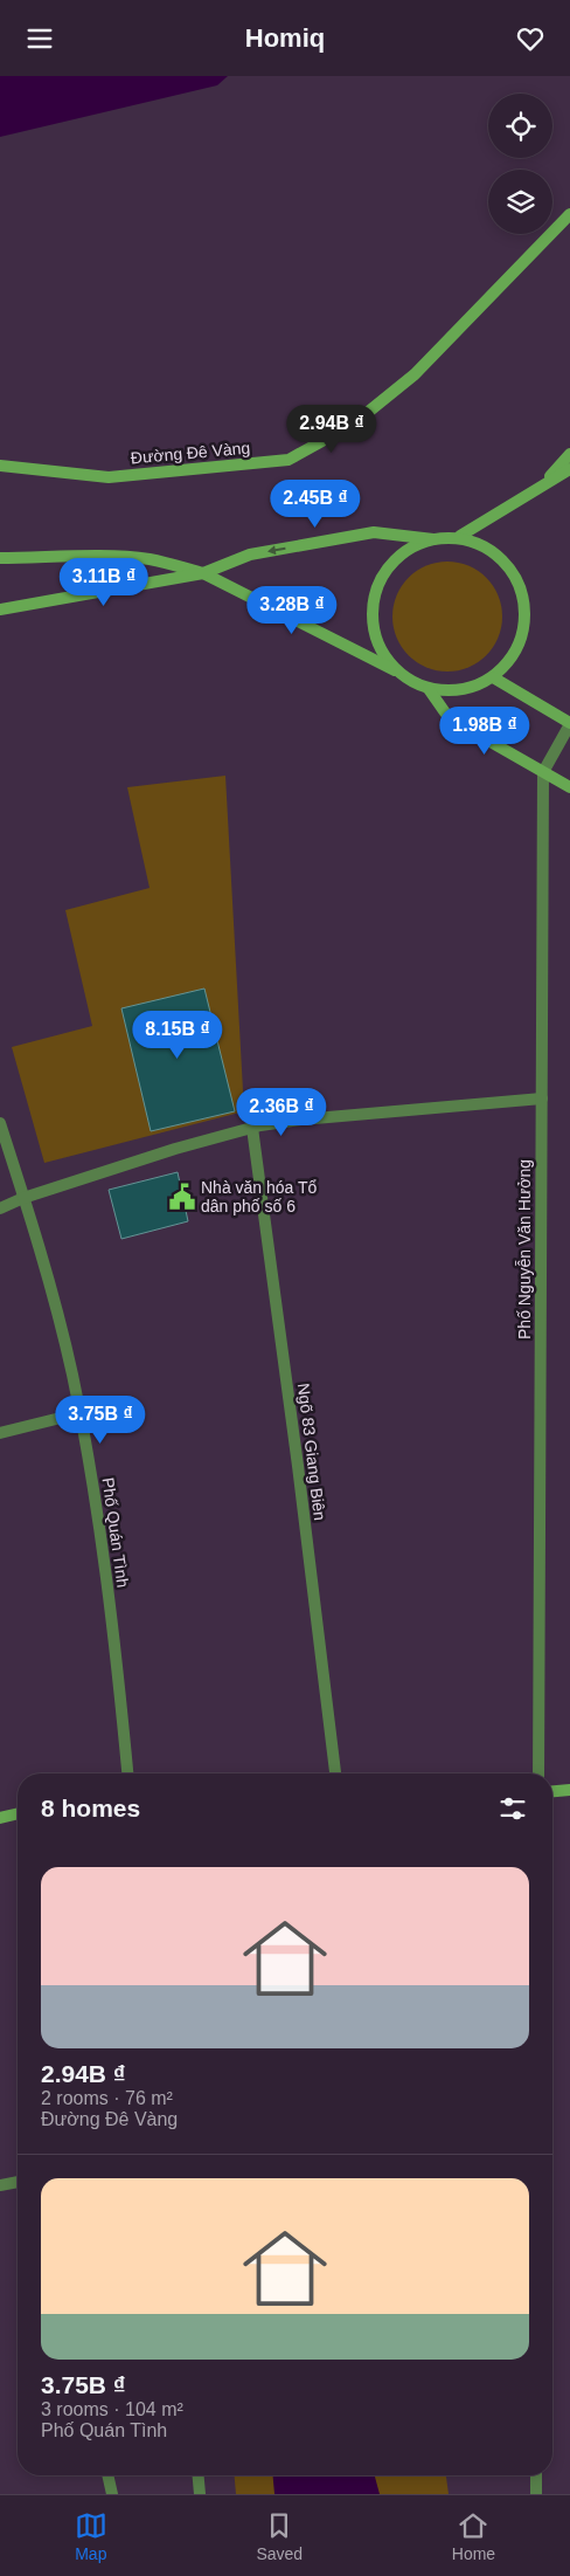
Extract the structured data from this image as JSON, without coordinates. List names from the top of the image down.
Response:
{
  "streets": {
    "street": [
      "Đường Đê Vàng",
      "Phố Nguyễn Văn Hưởng",
      "Ngõ 83 Giang Biên",
      "Phố Quán Tình"
    ]
  },
  "places": {
    "public building": ["Nhà văn hóa Tổ dân phố số 6"]
  },
  "page": {
    "header": "Homiq",
    "price": [
      "2.94B ₫",
      "2.45B ₫",
      "3.11B ₫",
      "3.28B ₫",
      "1.98B ₫",
      "8.15B ₫",
      "2.36B ₫",
      "3.75B ₫"
    ],
    "heading": "8 homes",
    "list": [
      {
        "name": "2.94B ₫",
        "note": "2 rooms · 76 m² · Đường Đê Vàng"
      },
      {
        "name": "3.75B ₫",
        "note": "3 rooms · 104 m² · Phố Quán Tình"
      }
    ],
    "tabs": ["Map", "Saved", "Home"]
  }
}
